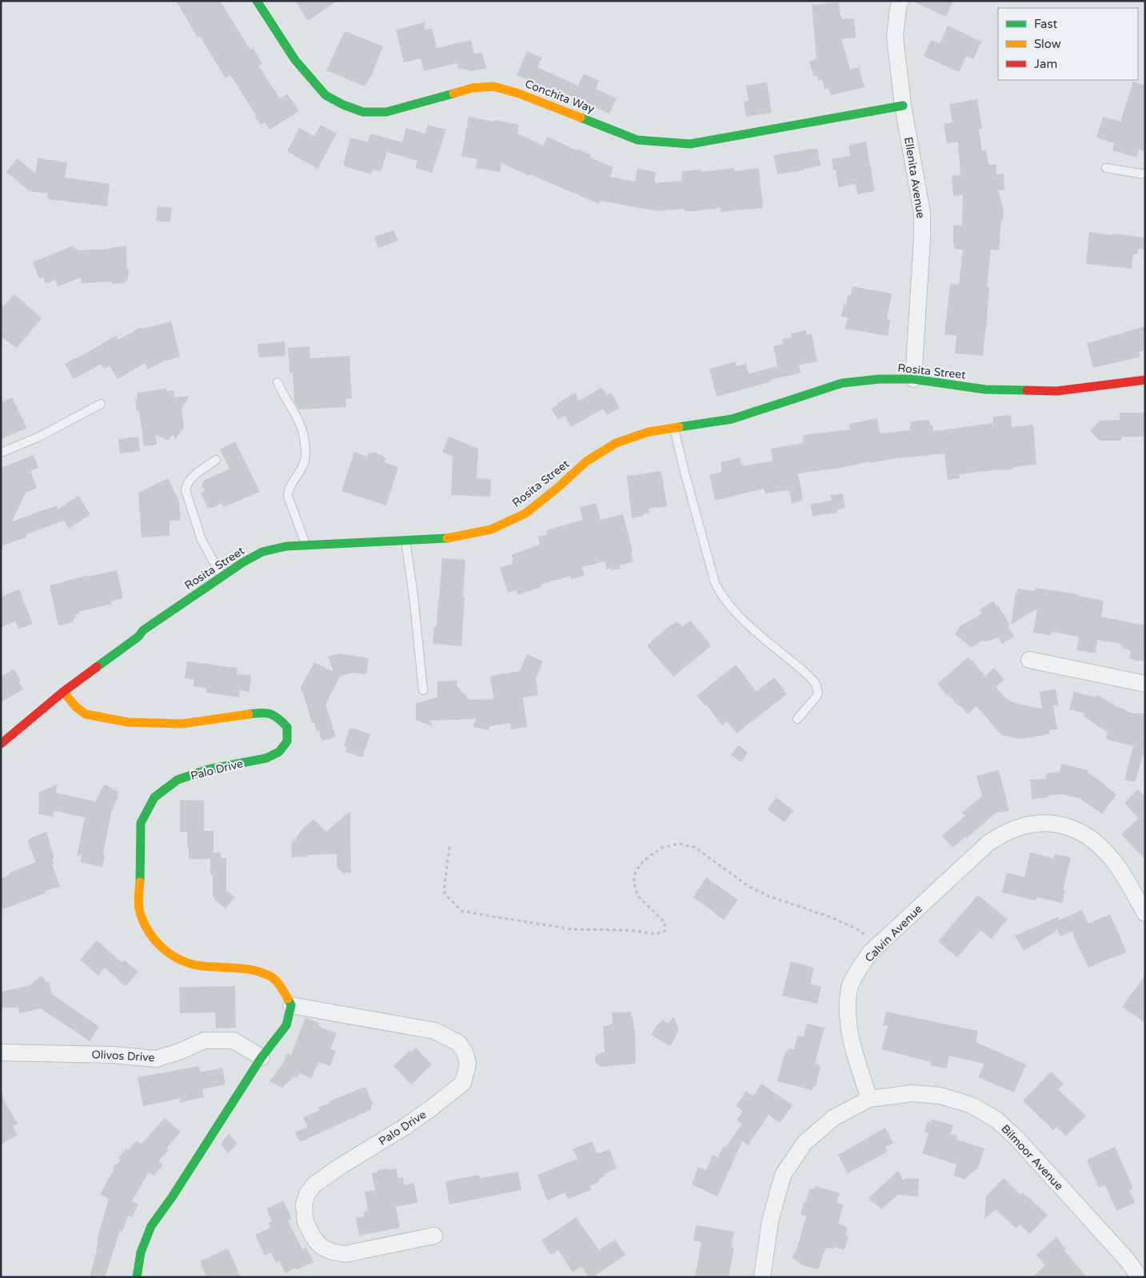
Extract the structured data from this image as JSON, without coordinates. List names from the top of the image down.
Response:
{
  "streets": {
    "street": [
      "Conchita Way",
      "Ellenita Avenue",
      "Rosita Street",
      "Palo Drive",
      "Calvin Avenue",
      "Olivos Drive",
      "Bilmoor Avenue"
    ]
  },
  "crossings": [
    ["Conchita Way", "Ellenita Avenue"],
    ["Ellenita Avenue", "Rosita Street"],
    ["Rosita Street", "Palo Drive"],
    ["Calvin Avenue", "Bilmoor Avenue"]
  ],
  "legend": ["Fast", "Slow", "Jam"]
}
